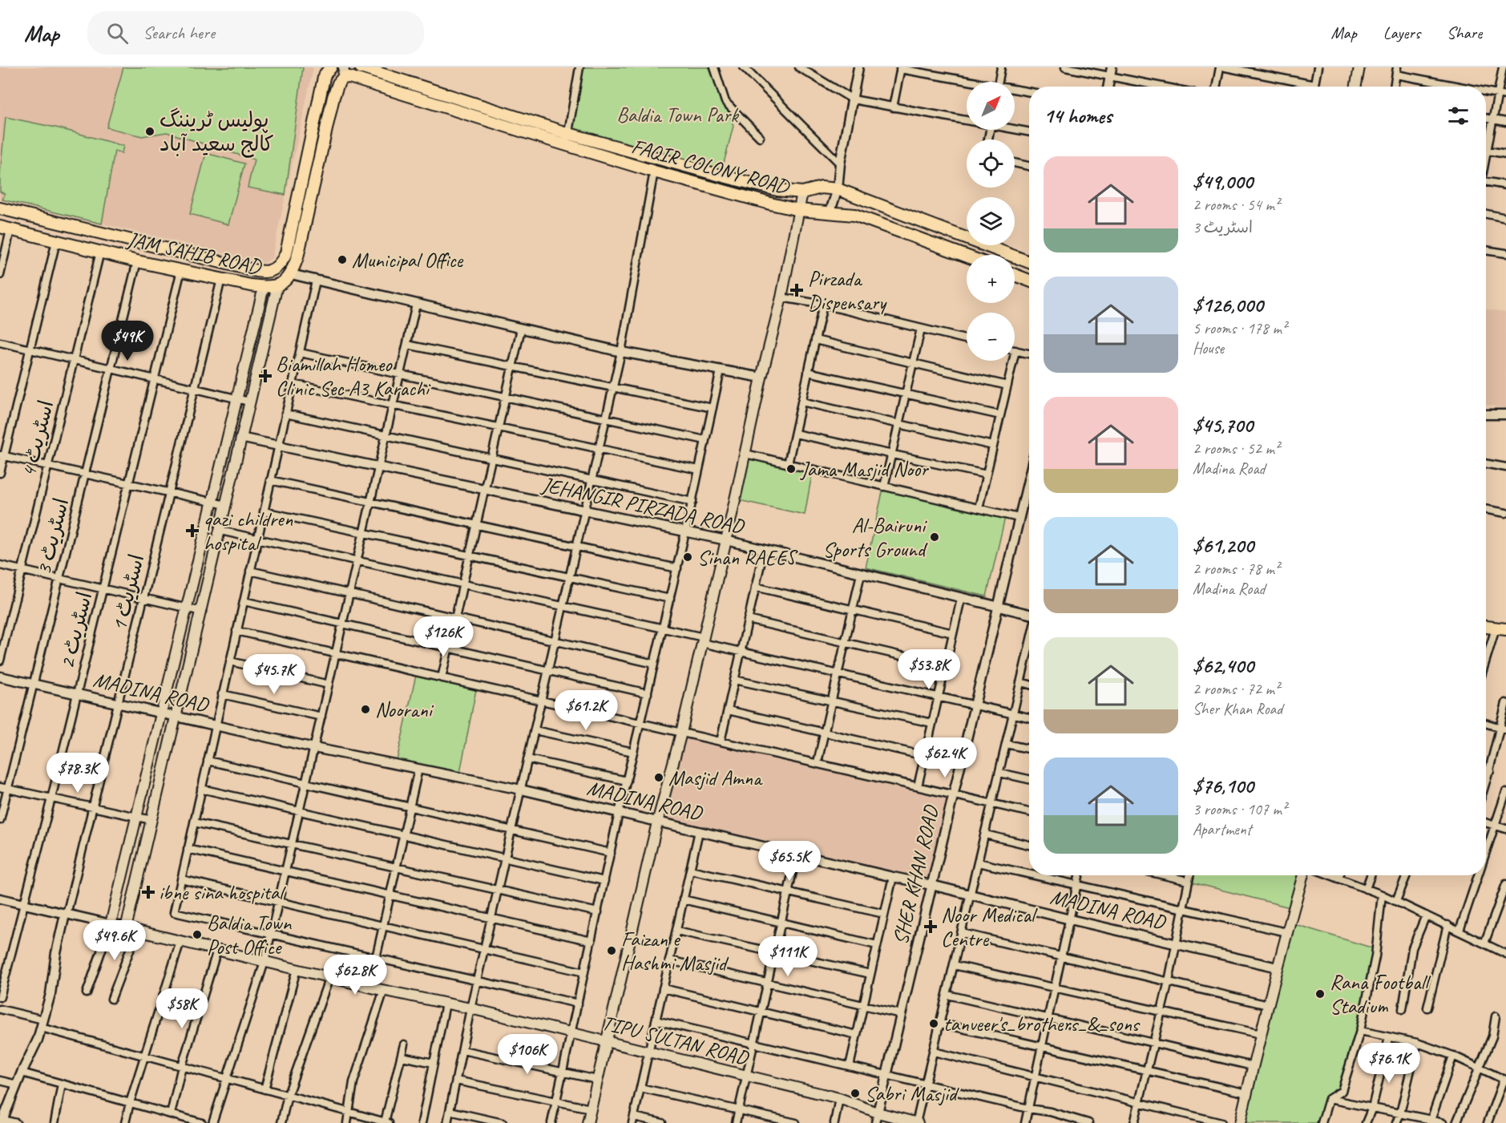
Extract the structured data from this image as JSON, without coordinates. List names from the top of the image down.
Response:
{
  "streets": {
    "main road": ["FAQIR COLONY ROAD", "JAM SAHIB ROAD", "TIPU SULTAN ROAD"],
    "street": [
      "اسٹریٹ 4",
      "JEHANGIR PIRZADA ROAD",
      "اسٹریٹ 3",
      "اسٹریٹ 1",
      "اسٹریٹ 2",
      "MADINA ROAD",
      "SHER KHAN ROAD"
    ]
  },
  "crossings": [
    ["JAM SAHIB ROAD", "اسٹریٹ 4"],
    ["JAM SAHIB ROAD", "اسٹریٹ 3"],
    ["JAM SAHIB ROAD", "اسٹریٹ 1"],
    ["JAM SAHIB ROAD", "اسٹریٹ 2"],
    ["JEHANGIR PIRZADA ROAD", "SHER KHAN ROAD"],
    ["اسٹریٹ 3", "MADINA ROAD"],
    ["اسٹریٹ 1", "MADINA ROAD"],
    ["اسٹریٹ 1", "TIPU SULTAN ROAD"],
    ["اسٹریٹ 2", "MADINA ROAD"],
    ["اسٹریٹ 2", "TIPU SULTAN ROAD"],
    ["MADINA ROAD", "SHER KHAN ROAD"],
    ["SHER KHAN ROAD", "TIPU SULTAN ROAD"]
  ],
  "parks": ["Baldia Town Park"],
  "places": {
    "other": [
      "پولیس ٹریننگ کالج سعید آباد",
      "Municipal Office",
      "Jama Masjid Noor",
      "Al-Bairuni Sports Ground",
      "Sinan RAEES",
      "Noorani",
      "Masjid Amna",
      "Baldia Town Post Office",
      "Faizan e Hashmi Masjid",
      "Rana Football Stadium",
      "tanveer's_brothers_&_sons",
      "Sabri Masjid"
    ],
    "health": [
      "Pirzada Dispensary",
      "Biamillah Homeo Clinic Sec A3 Karachi",
      "qazi children hospital",
      "ibne sina hospital",
      "Noor Medical Centre"
    ]
  },
  "north": "top right",
  "page": {
    "header": "Map",
    "search": "Search here",
    "nav": ["Map", "Layers", "Share"],
    "map_buttons": ["+", "−"],
    "heading": "14 homes",
    "list": [
      {
        "name": "$49,000",
        "note": "2 rooms · 54 m² · اسٹریٹ 3"
      },
      {
        "name": "$126,000",
        "note": "5 rooms · 178 m² · House"
      },
      {
        "name": "$45,700",
        "note": "2 rooms · 52 m² · Madina Road"
      },
      {
        "name": "$61,200",
        "note": "2 rooms · 78 m² · Madina Road"
      },
      {
        "name": "$62,400",
        "note": "2 rooms · 72 m² · Sher Khan Road"
      },
      {
        "name": "$76,100",
        "note": "3 rooms · 107 m² · Apartment"
      }
    ],
    "price": [
      "$49K",
      "$126K",
      "$53.8K",
      "$45.7K",
      "$61.2K",
      "$62.4K",
      "$78.3K",
      "$65.5K",
      "$49.6K",
      "$111K",
      "$62.8K",
      "$58K",
      "$106K",
      "$76.1K"
    ]
  }
}
